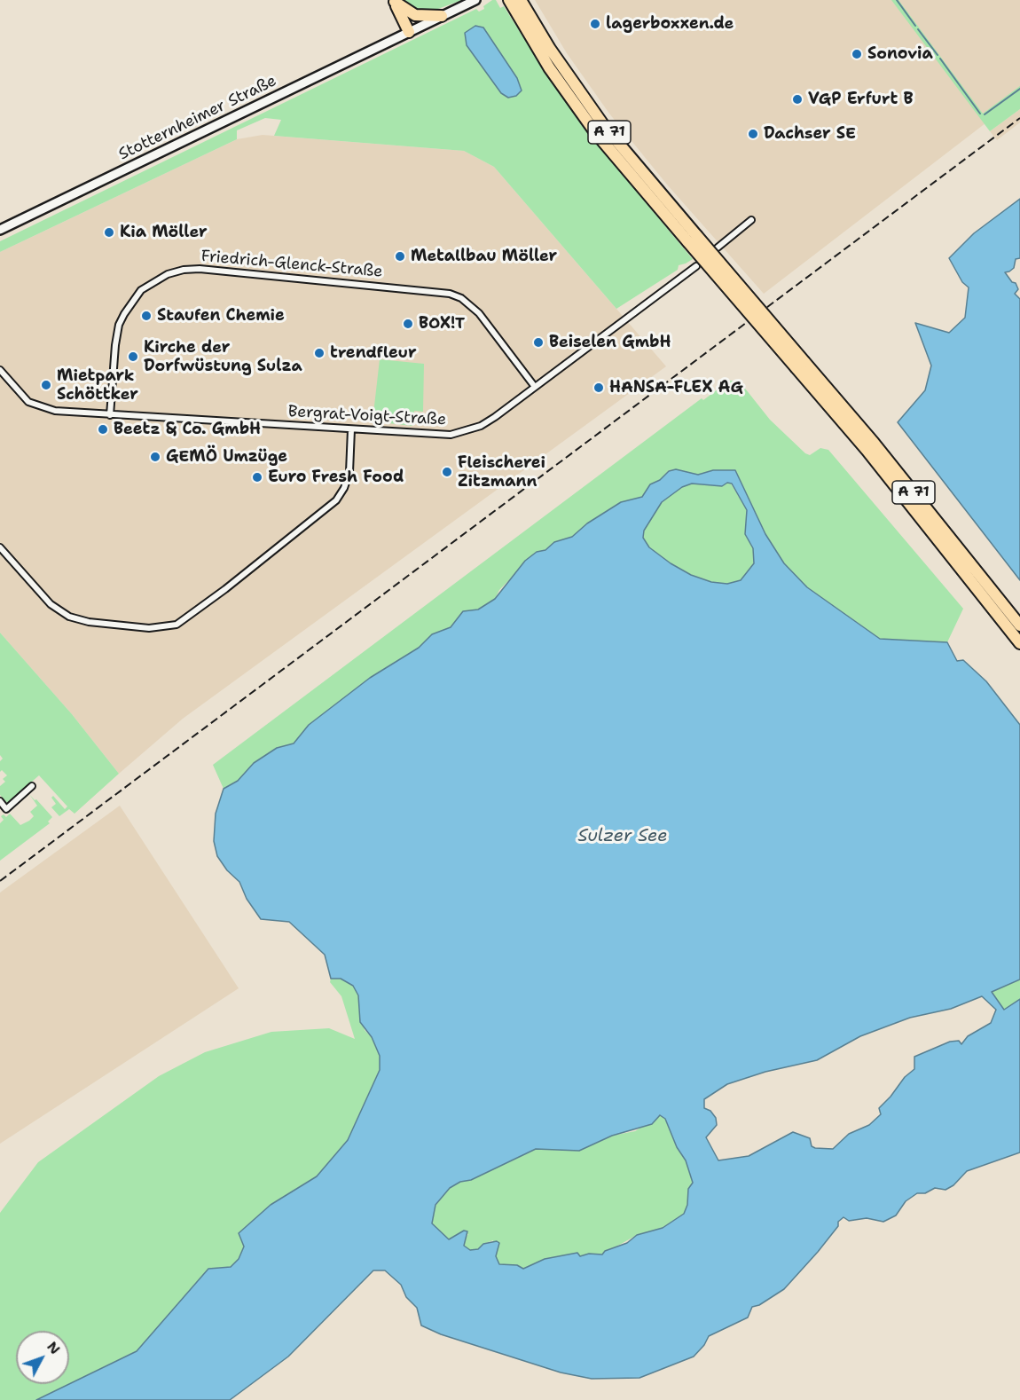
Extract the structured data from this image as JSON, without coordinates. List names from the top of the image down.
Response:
{
  "streets": {
    "highway": ["A 71"],
    "main road": ["Stotternheimer Straße"],
    "street": ["Friedrich-Glenck-Straße", "Bergrat-Voigt-Straße"]
  },
  "crossings": [
    ["Friedrich-Glenck-Straße", "Bergrat-Voigt-Straße"]
  ],
  "water": ["Sulzer See"],
  "places": [
    "lagerboxxen.de",
    "Sonovia",
    "VGP Erfurt B",
    "Dachser SE",
    "Kia Möller",
    "Metallbau Möller",
    "Staufen Chemie",
    "BOX!T",
    "Beiselen GmbH",
    "trendfleur",
    "Kirche der Dorfwüstung Sulza",
    "Mietpark Schöttker",
    "HANSA-FLEX AG",
    "Beetz & Co. GmbH",
    "GEMÖ Umzüge",
    "Fleischerei Zitzmann",
    "Euro Fresh Food"
  ],
  "north": "top right"
}
